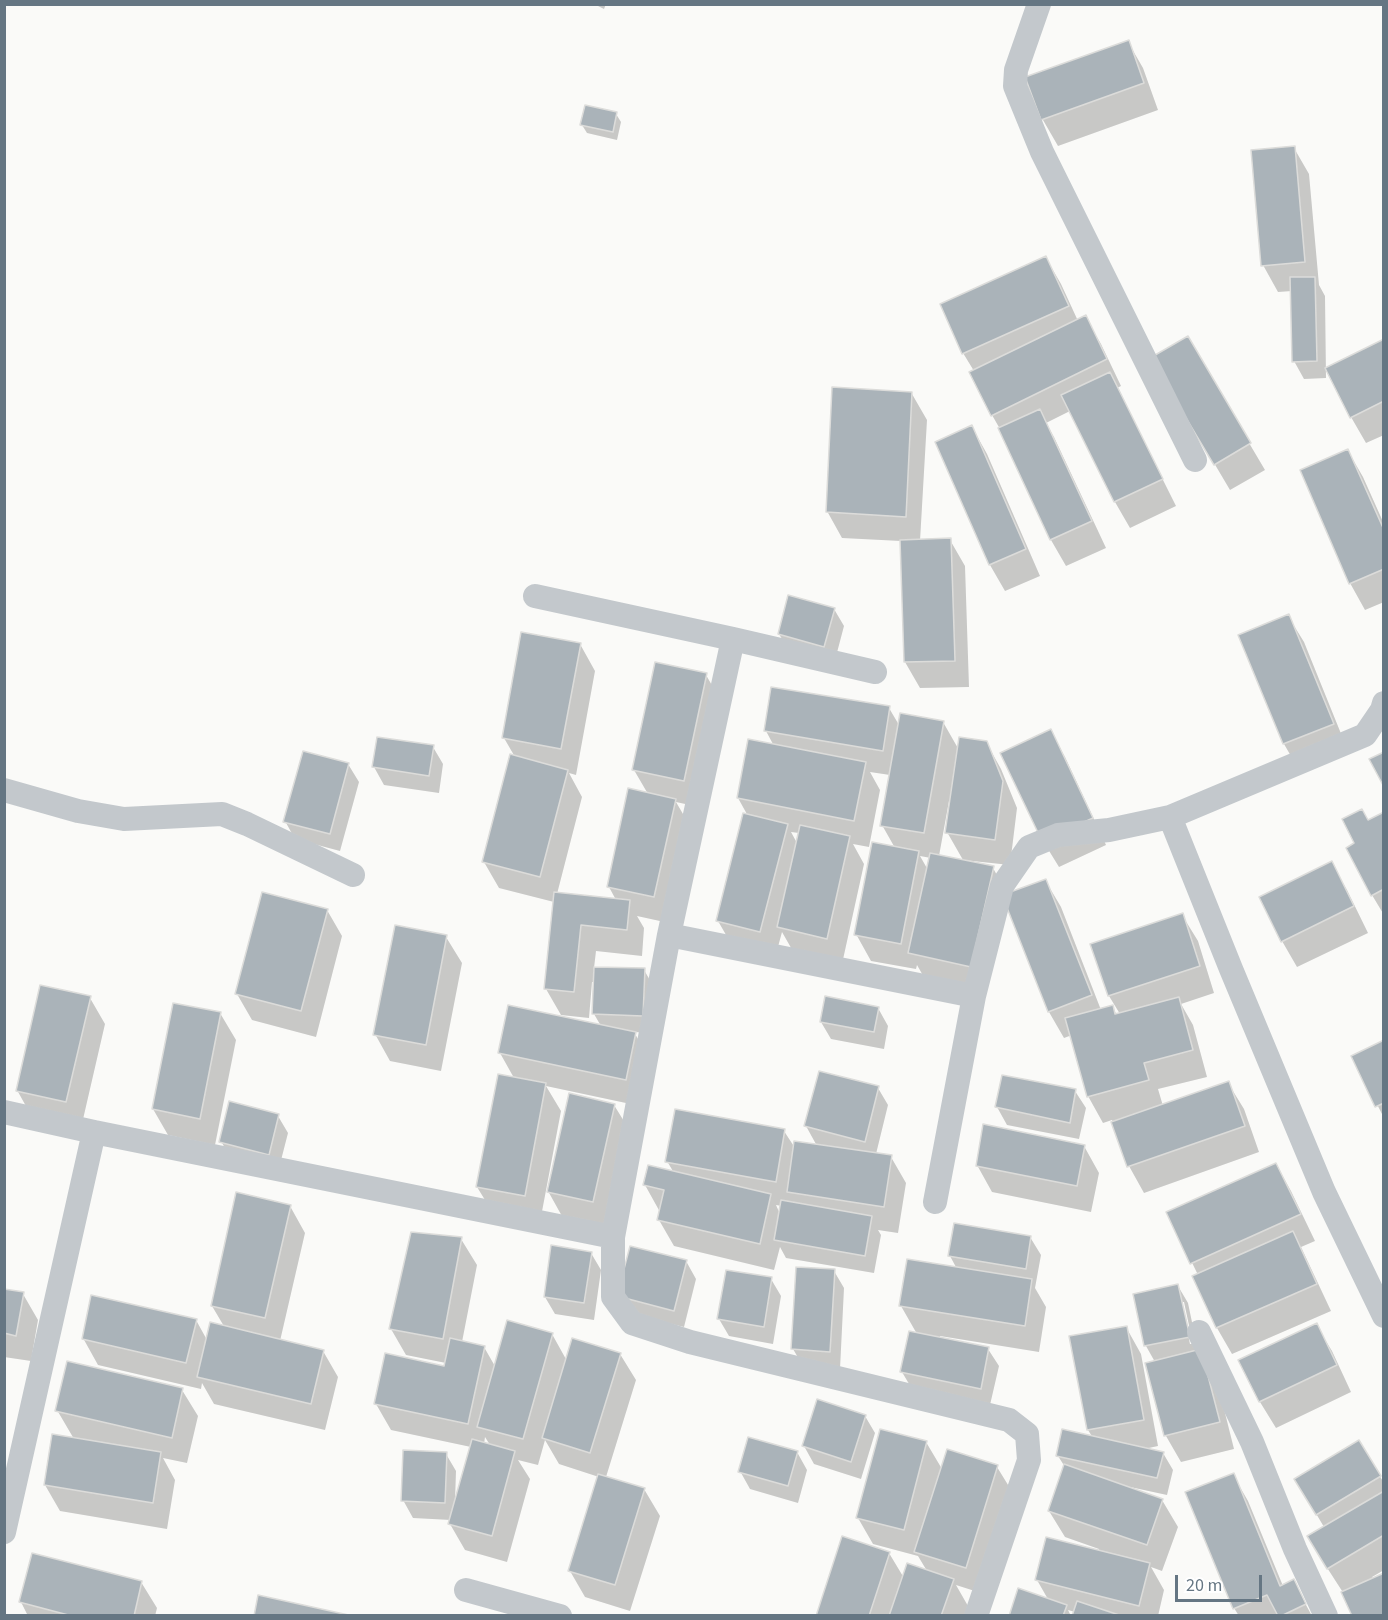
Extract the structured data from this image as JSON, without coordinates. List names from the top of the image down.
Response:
{
  "scale_bar": "20 m"
}
